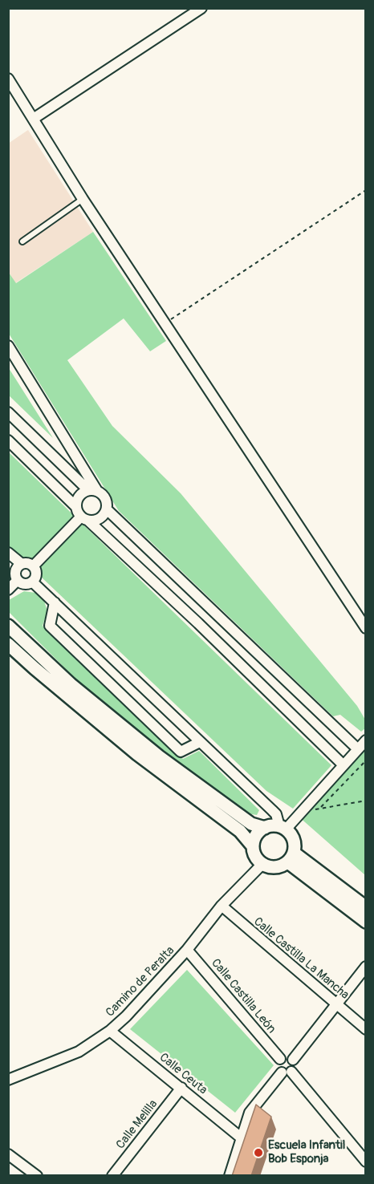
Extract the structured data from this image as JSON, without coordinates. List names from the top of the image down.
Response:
{
  "streets": {
    "street": [
      "Calle Castilla La Mancha",
      "Camino de Peralta",
      "Calle Castilla León",
      "Calle Ceuta",
      "Calle Melilla"
    ]
  },
  "crossings": [
    ["Calle Castilla La Mancha", "Camino de Peralta"],
    ["Camino de Peralta", "Calle Castilla León"],
    ["Camino de Peralta", "Calle Ceuta"],
    ["Calle Ceuta", "Calle Melilla"]
  ],
  "places": ["Escuela Infantil Bob Esponja"]
}
